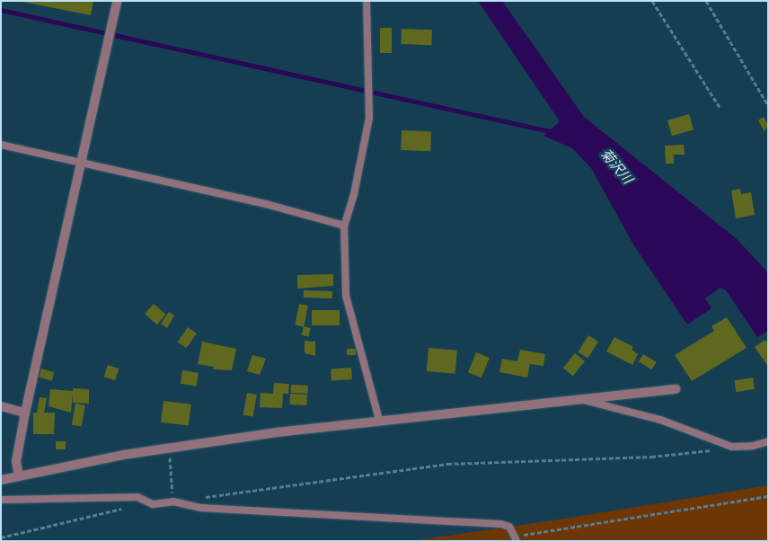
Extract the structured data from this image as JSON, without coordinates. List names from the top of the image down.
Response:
{
  "water": ["菊沢川"]
}
